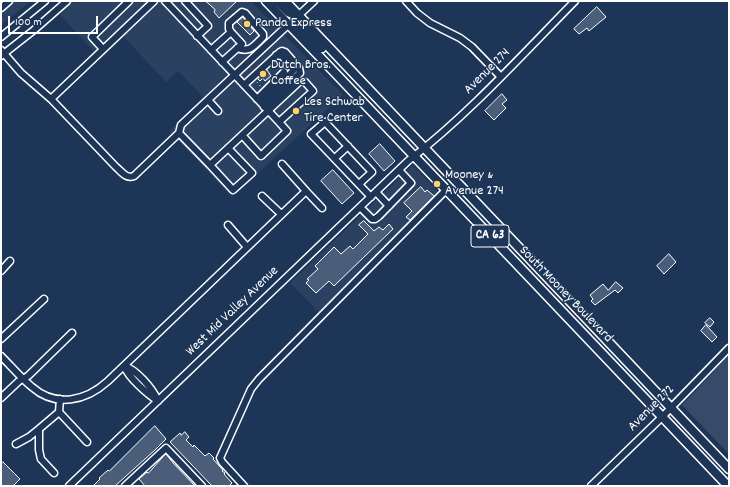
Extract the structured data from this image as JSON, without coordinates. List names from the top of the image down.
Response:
{
  "streets": {
    "main road": ["CA 63", "South Mooney Boulevard"],
    "street": ["Avenue 274", "West Mid Valley Avenue", "Avenue 272"]
  },
  "crossings": [
    ["Avenue 274", "South Mooney Boulevard"],
    ["Avenue 274", "West Mid Valley Avenue"],
    ["South Mooney Boulevard", "West Mid Valley Avenue"],
    ["South Mooney Boulevard", "Avenue 272"]
  ],
  "places": [
    "Panda Express",
    "Dutch Bros. Coffee",
    "Les Schwab Tire Center",
    "Mooney & Avenue 274"
  ],
  "scale_bar": "100 m"
}
